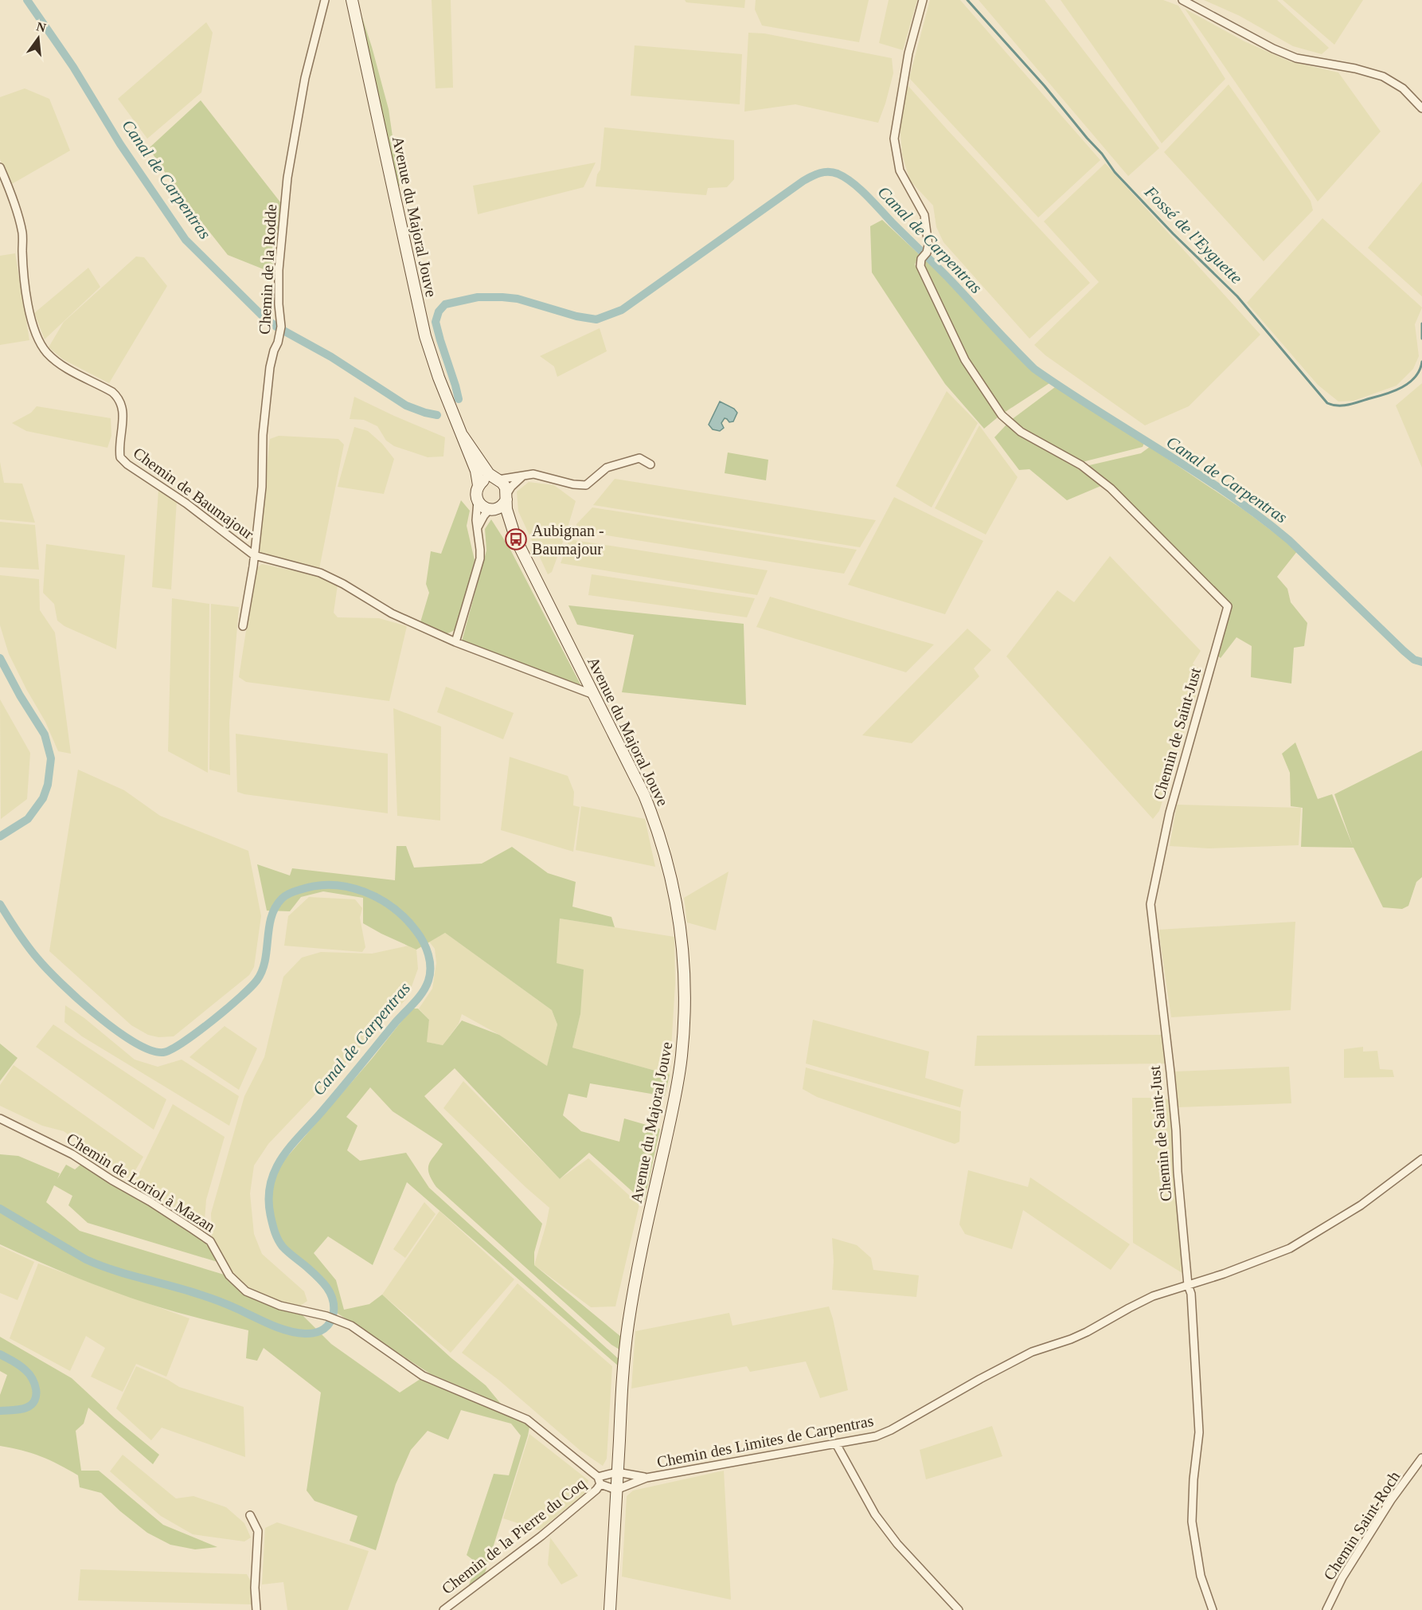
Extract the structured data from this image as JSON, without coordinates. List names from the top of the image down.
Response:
{
  "streets": {
    "main road": ["Avenue du Majoral Jouve"],
    "street": [
      "Chemin de la Rodde",
      "Chemin de Baumajour",
      "Chemin de Saint-Just",
      "Chemin de Loriol à Mazan",
      "Chemin des Limites de Carpentras",
      "Chemin Saint-Roch",
      "Chemin de la Pierre du Coq"
    ]
  },
  "crossings": [
    ["Avenue du Majoral Jouve", "Chemin de Baumajour"],
    ["Avenue du Majoral Jouve", "Chemin de Loriol à Mazan"],
    ["Avenue du Majoral Jouve", "Chemin des Limites de Carpentras"],
    ["Chemin de la Rodde", "Chemin de Baumajour"],
    ["Chemin de Saint-Just", "Chemin des Limites de Carpentras"],
    ["Chemin de Loriol à Mazan", "Chemin des Limites de Carpentras"],
    ["Chemin de Loriol à Mazan", "Chemin de la Pierre du Coq"]
  ],
  "water": ["Canal de Carpentras", "Fossé de l'Eyguette"],
  "places": {
    "bus stop": ["Aubignan - Baumajour"]
  },
  "north": "top"
}
